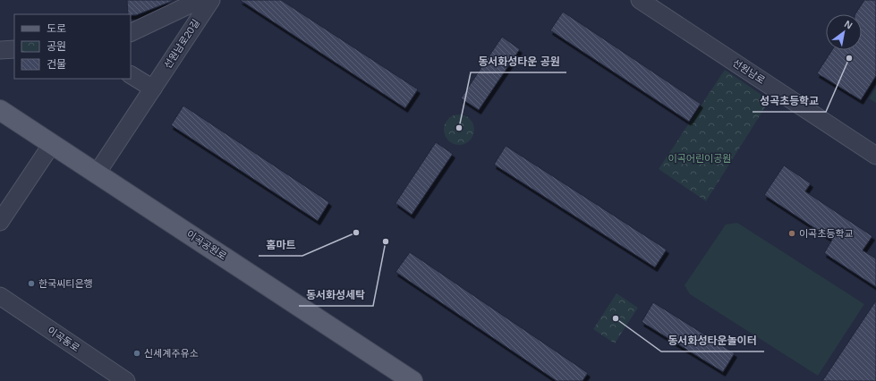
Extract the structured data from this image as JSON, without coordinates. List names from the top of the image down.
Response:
{
  "streets": {
    "main road": ["이곡공원로"],
    "street": ["선원남로20길", "선원남로", "이곡동로"]
  },
  "crossings": [
    ["선원남로20길", "이곡공원로"]
  ],
  "parks": ["이곡어린이공원"],
  "places": [
    "성곡초등학교",
    "동서화성타운 공원",
    "홈마트",
    "이곡초등학교",
    "동서화성세탁",
    "한국씨티은행",
    "동서화성타운놀이터",
    "신세계주유소"
  ],
  "legend": ["도로", "공원", "건물"],
  "north": "top right"
}
